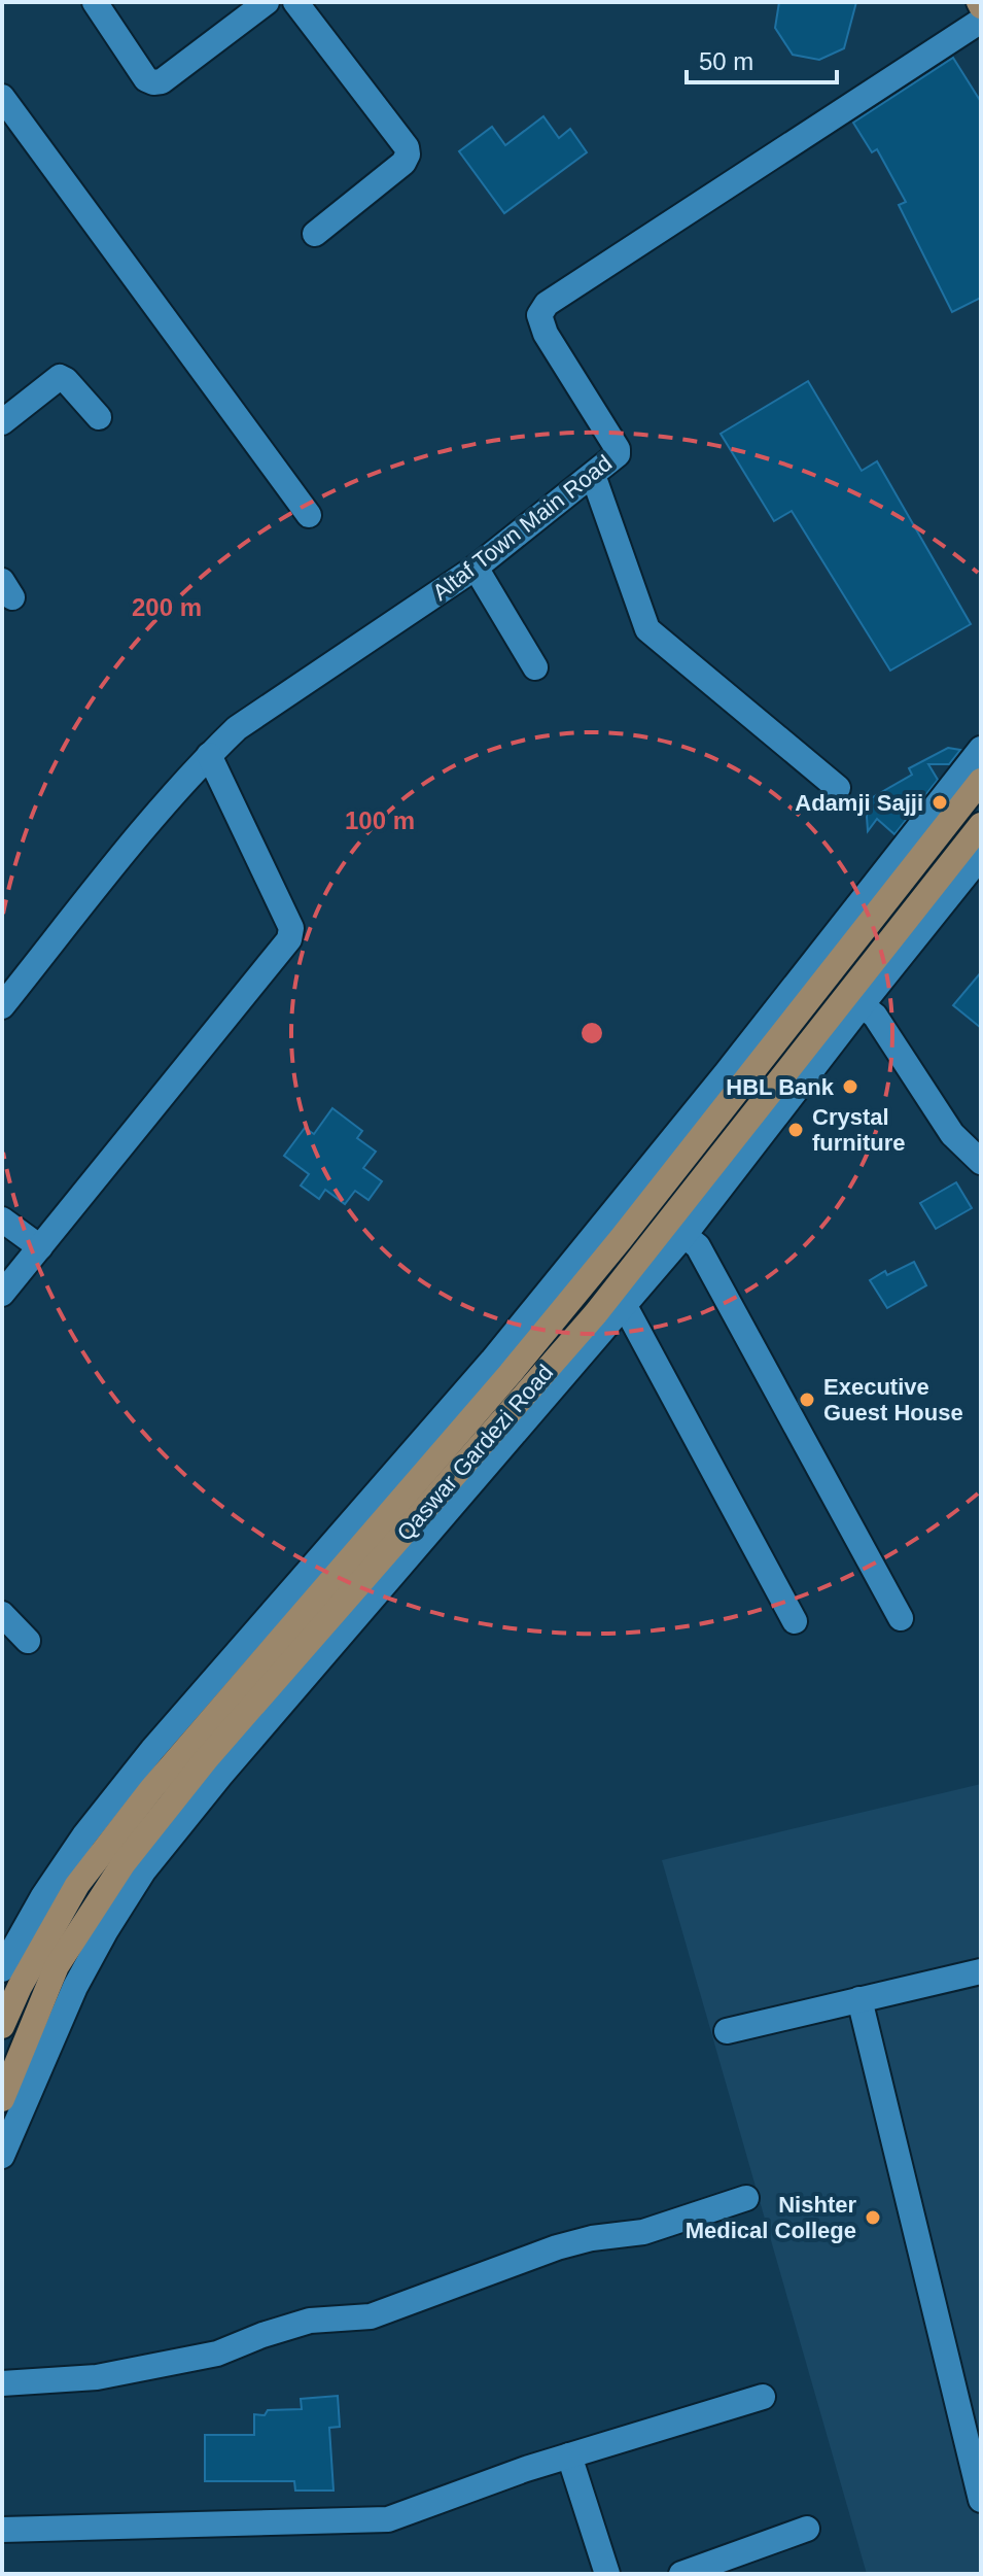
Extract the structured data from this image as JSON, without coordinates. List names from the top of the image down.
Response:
{
  "streets": {
    "main road": ["Qaswar Gardezi Road"],
    "street": ["Altaf Town Main Road"]
  },
  "places": [
    "Adamji Sajji",
    "HBL Bank",
    "Crystal furniture",
    "Executive Guest House",
    "Nishter Medical College"
  ],
  "scale_bar": "50 m",
  "rings": ["200 m", "100 m"]
}
